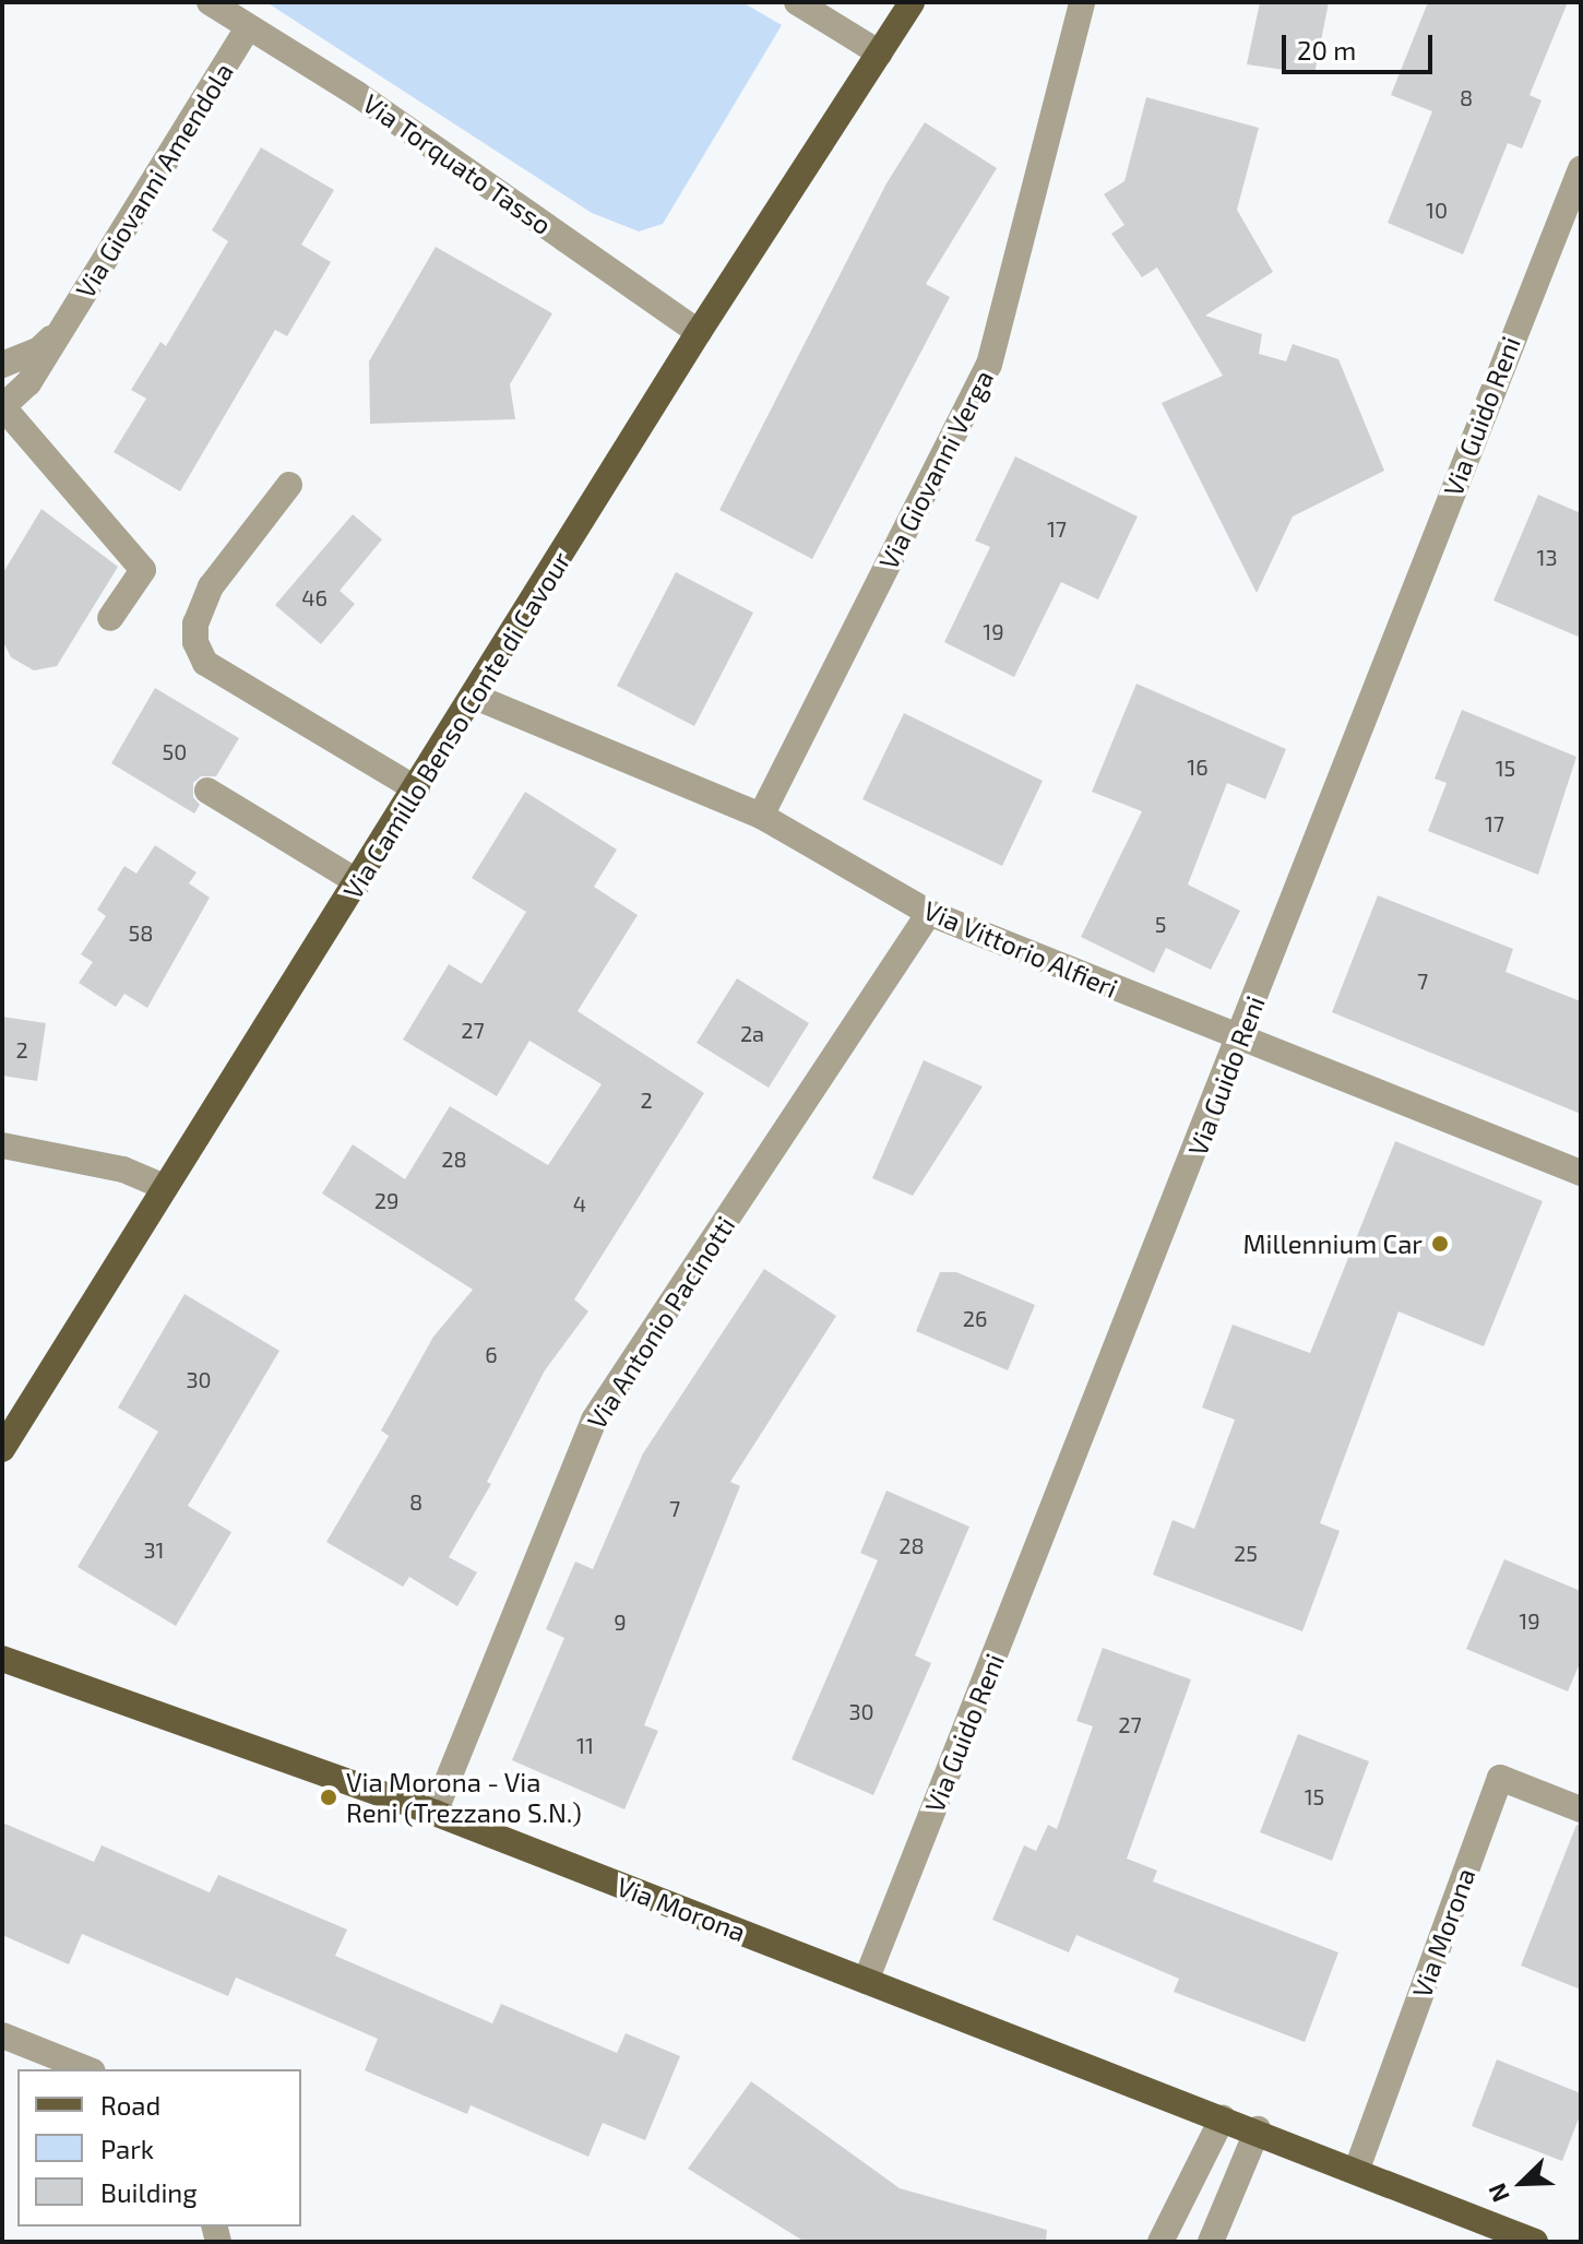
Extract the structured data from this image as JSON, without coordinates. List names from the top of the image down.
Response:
{
  "streets": {
    "main road": ["Via Camillo Benso Conte di Cavour", "Via Morona"],
    "street": [
      "Via Torquato Tasso",
      "Via Giovanni Amendola",
      "Via Guido Reni",
      "Via Giovanni Verga",
      "Via Vittorio Alfieri",
      "Via Antonio Pacinotti"
    ]
  },
  "crossings": [
    ["Via Torquato Tasso", "Via Giovanni Amendola"],
    ["Via Torquato Tasso", "Via Camillo Benso Conte di Cavour"],
    ["Via Guido Reni", "Via Vittorio Alfieri"],
    ["Via Guido Reni", "Via Morona"],
    ["Via Giovanni Verga", "Via Vittorio Alfieri"],
    ["Via Camillo Benso Conte di Cavour", "Via Vittorio Alfieri"],
    ["Via Vittorio Alfieri", "Via Antonio Pacinotti"],
    ["Via Antonio Pacinotti", "Via Morona"]
  ],
  "places": ["Millennium Car", "Via Morona - Via Reni (Trezzano S.N.)"],
  "house_numbers": [
    "8",
    "10",
    "17",
    "13",
    "46",
    "19",
    "50",
    "16",
    "15",
    "17",
    "5",
    "58",
    "7",
    "27",
    "2a",
    "2",
    "2",
    "28",
    "29",
    "4",
    "26",
    "6",
    "30",
    "8",
    "7",
    "28",
    "31",
    "25",
    "19",
    "9",
    "30",
    "27",
    "11",
    "15"
  ],
  "legend": ["Road", "Park", "Building"],
  "scale_bar": "20 m",
  "north": "bottom left"
}
